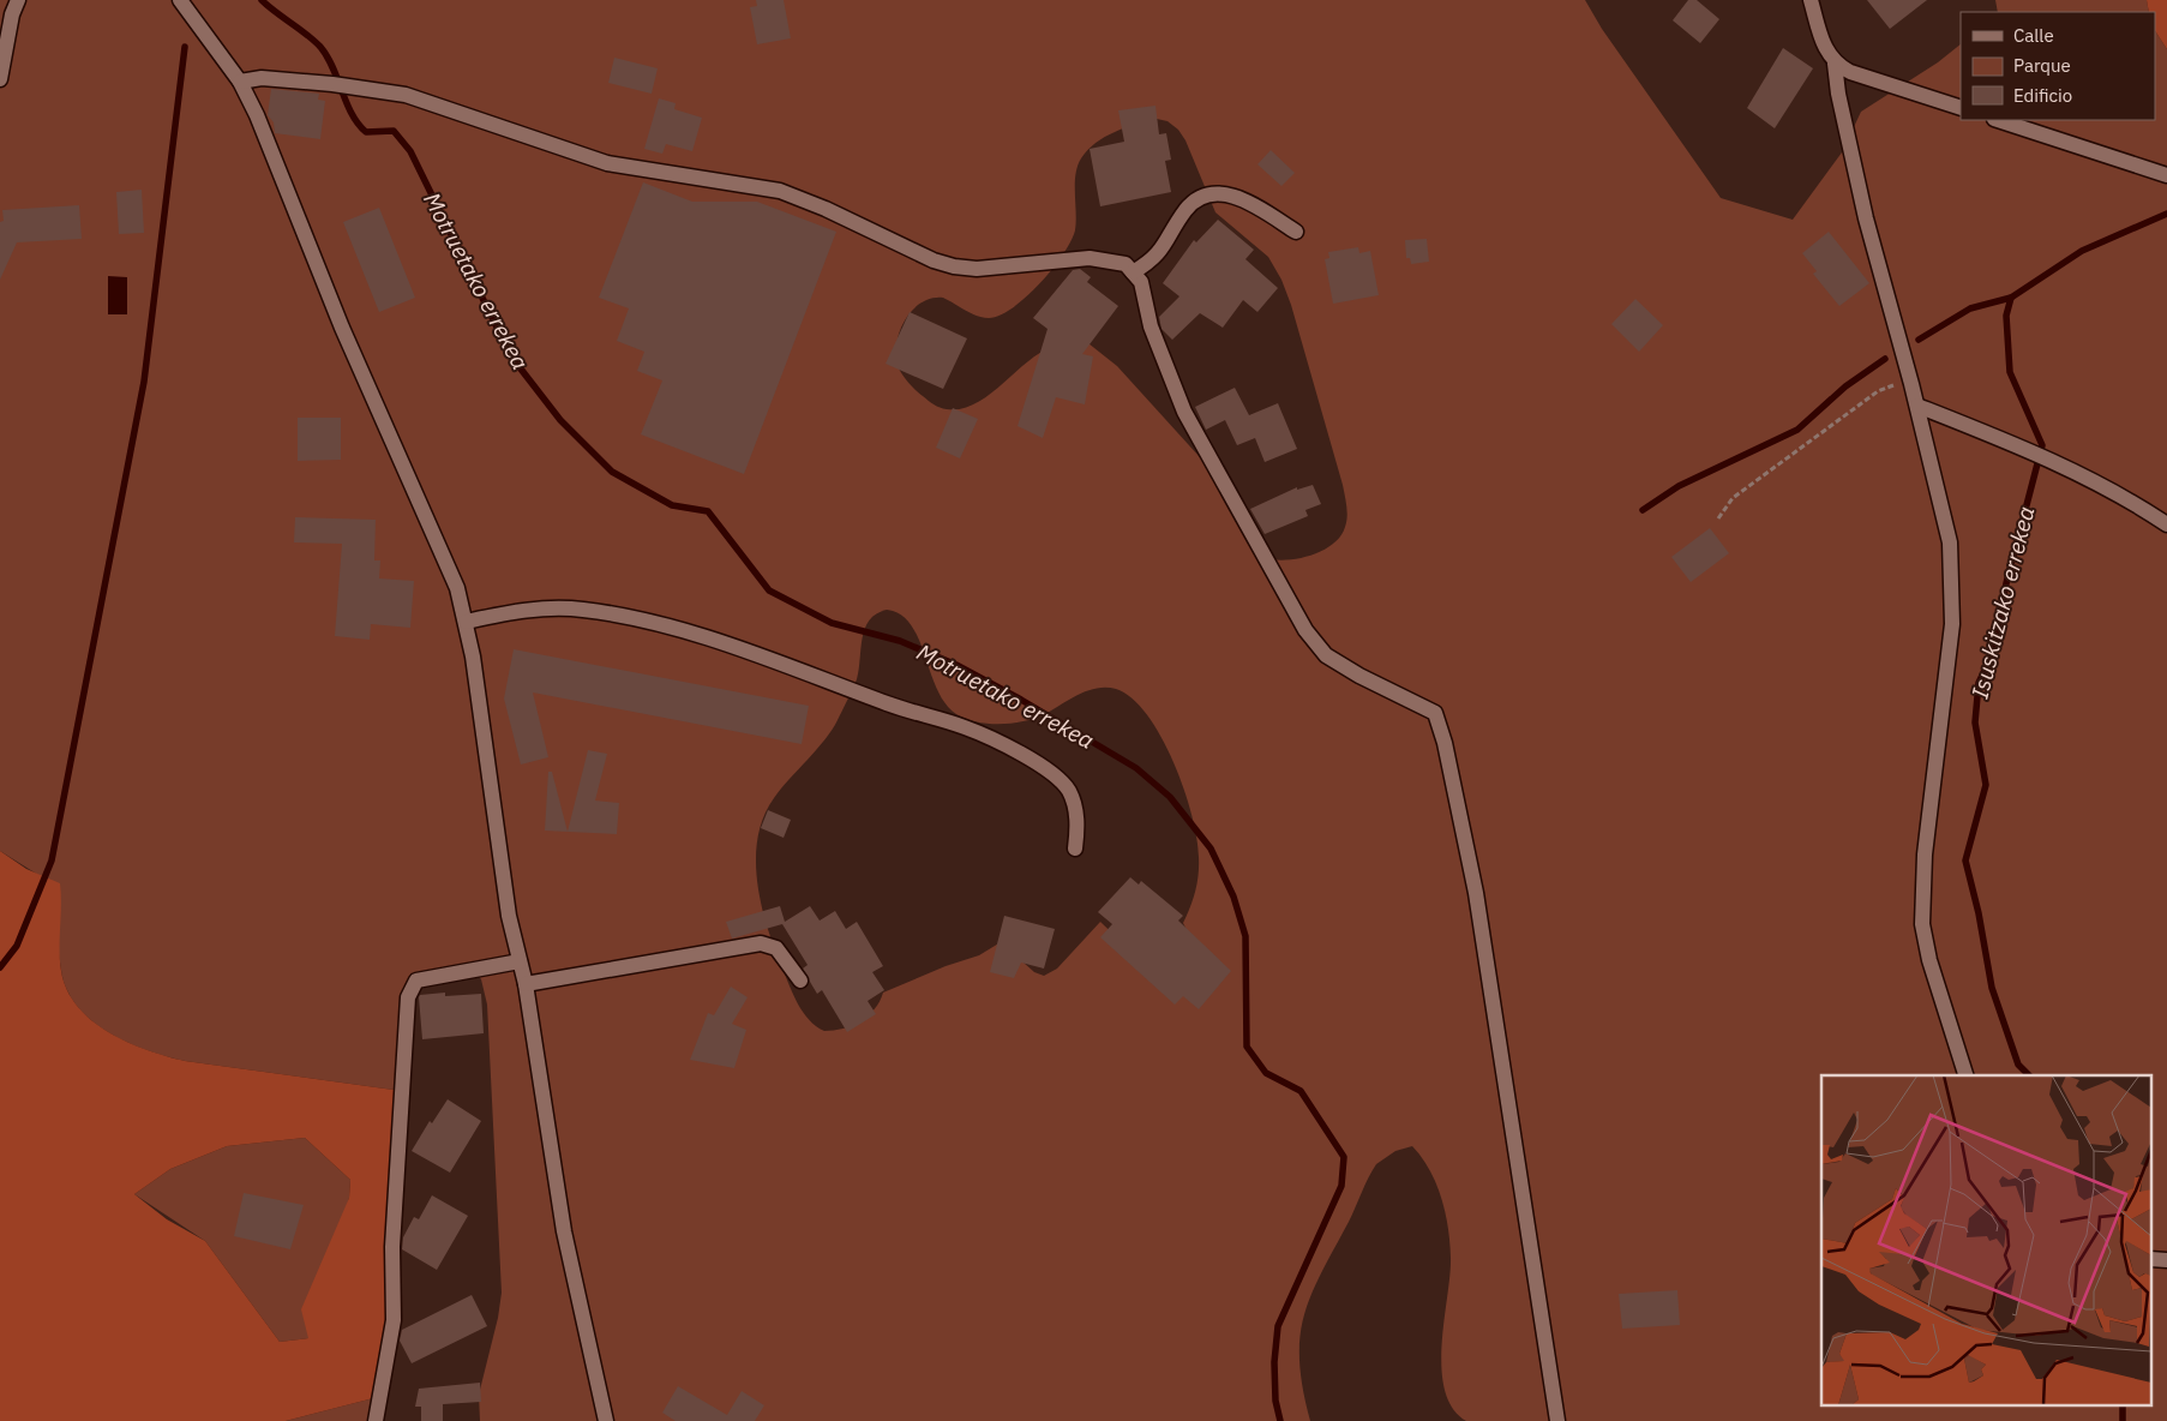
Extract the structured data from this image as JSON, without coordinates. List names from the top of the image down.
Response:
{
  "water": ["Motruetako errekea", "Isuskitzako errekea"],
  "legend": ["Calle", "Parque", "Edificio"]
}
